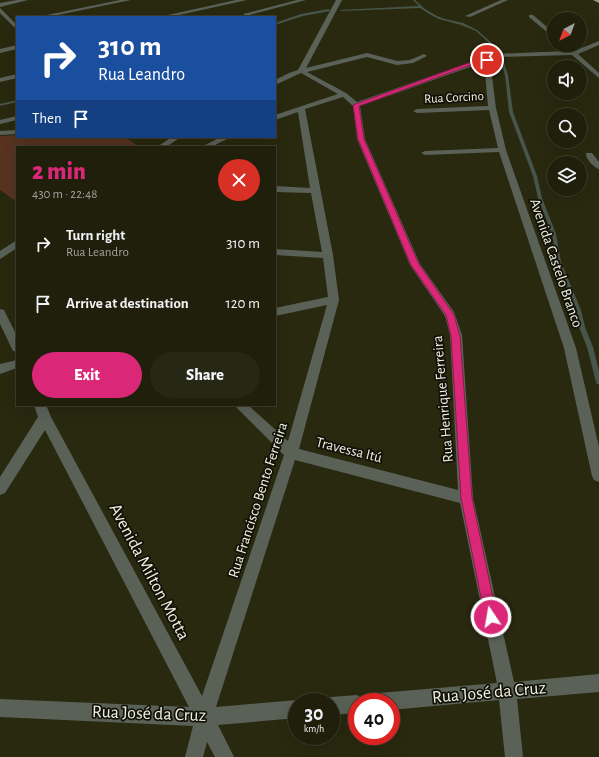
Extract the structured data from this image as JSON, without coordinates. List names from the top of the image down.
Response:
{
  "streets": {
    "street": [
      "Rua Corcino",
      "Avenida Castelo Branco",
      "Rua Henrique Ferreira",
      "Travessa Itú",
      "Rua Francisco Bento Ferreira",
      "Avenida Milton Motta",
      "Rua José da Cruz"
    ]
  },
  "crossings": [
    ["Rua Corcino", "Avenida Castelo Branco"],
    ["Rua Henrique Ferreira", "Travessa Itú"],
    ["Rua Henrique Ferreira", "Rua José da Cruz"],
    ["Travessa Itú", "Rua Francisco Bento Ferreira"],
    ["Rua Francisco Bento Ferreira", "Avenida Milton Motta"],
    ["Rua Francisco Bento Ferreira", "Rua José da Cruz"],
    ["Avenida Milton Motta", "Rua José da Cruz"]
  ],
  "north": "bottom left",
  "page": {
    "turn": ["310 m", "Rua Leandro"],
    "then": "Then",
    "heading": ["2 min", "430 m · 22:48"],
    "list": [
      {
        "name": "Turn right",
        "note": "Rua Leandro",
        "value": "310 m"
      },
      {
        "name": "Arrive at destination",
        "value": "120 m"
      }
    ],
    "buttons": ["Exit", "Share"],
    "speed": "30 km/h",
    "limit": "40"
  }
}
